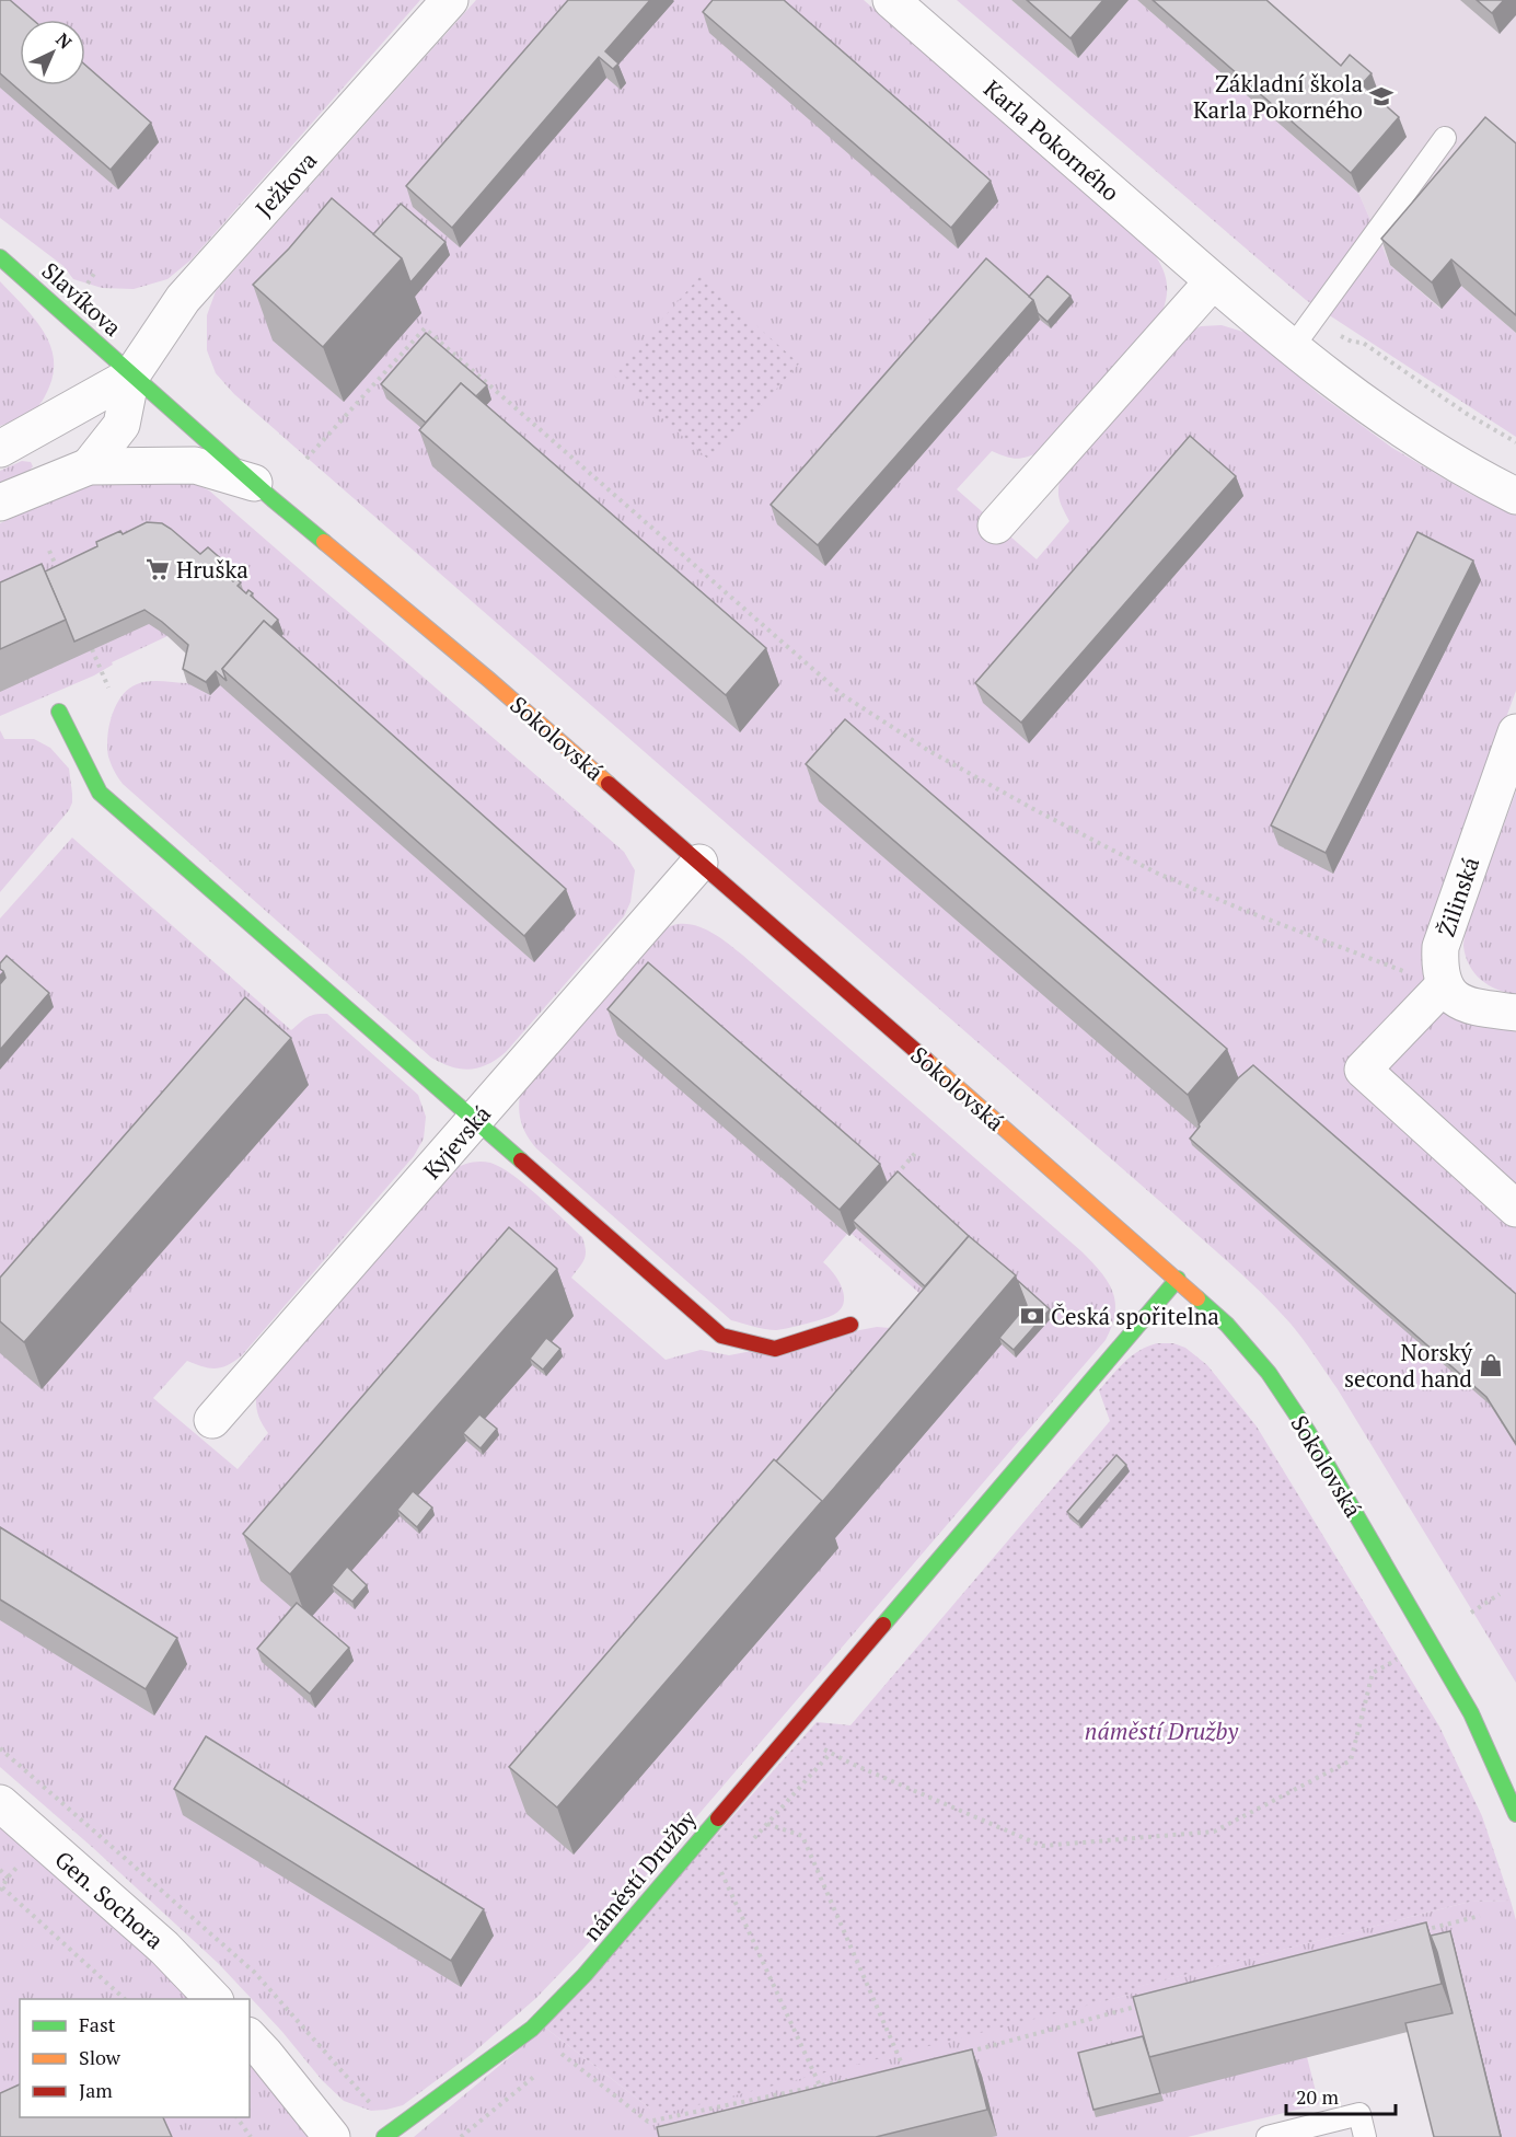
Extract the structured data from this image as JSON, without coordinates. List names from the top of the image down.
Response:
{
  "streets": {
    "street": [
      "Karla Pokorného",
      "Ježkova",
      "Slavíkova",
      "Sokolovská",
      "Žilinská",
      "Kyjevská",
      "náměstí Družby",
      "Gen. Sochora"
    ]
  },
  "crossings": [
    ["Ježkova", "Slavíkova"],
    ["Ježkova", "Sokolovská"],
    ["Slavíkova", "Sokolovská"],
    ["Sokolovská", "Kyjevská"],
    ["Sokolovská", "náměstí Družby"]
  ],
  "parks": ["náměstí Družby"],
  "places": {
    "school or university": ["Základní škola Karla Pokorného"],
    "supermarket": ["Hruška"],
    "bank": ["Česká spořitelna"],
    "shop": ["Norský second hand"]
  },
  "legend": ["Fast", "Slow", "Jam"],
  "scale_bar": "20 m",
  "north": "top right"
}
